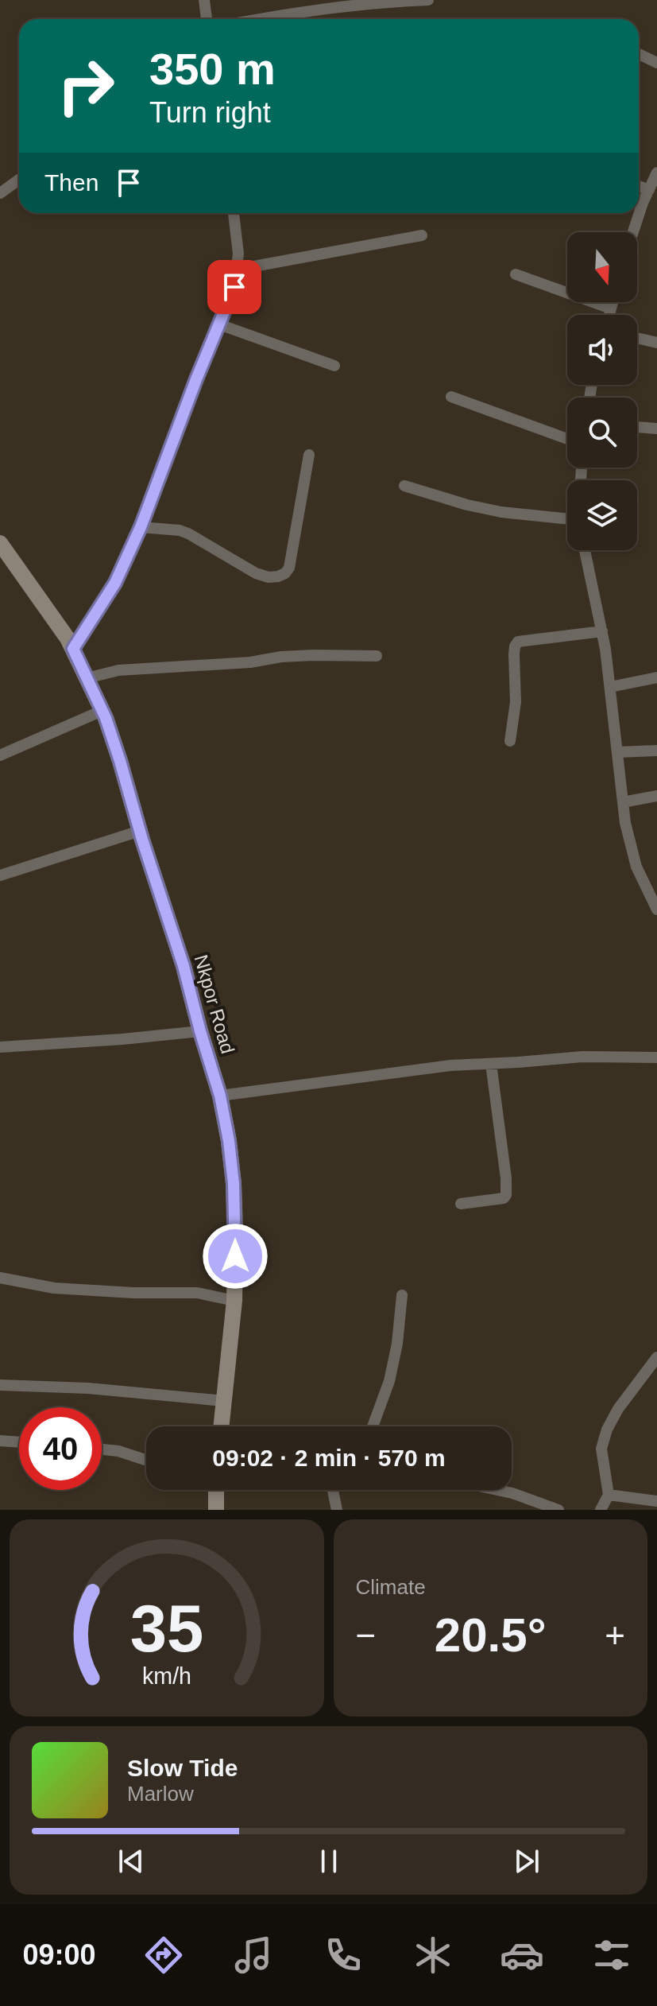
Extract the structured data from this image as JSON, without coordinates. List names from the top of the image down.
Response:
{
  "streets": {
    "street": ["Nkpor Road"]
  },
  "north": "bottom",
  "page": {
    "turn": ["350 m", "Turn right"],
    "then": "Then",
    "limit": "40",
    "trip": "09:02 · 2 min · 570 m",
    "tile": "Climate",
    "heat": ["−", "20.5°", "+"],
    "song": ["Slow Tide", "Marlow"],
    "tabs": "09:00",
    "gauge": ["35", "km/h"]
  }
}
